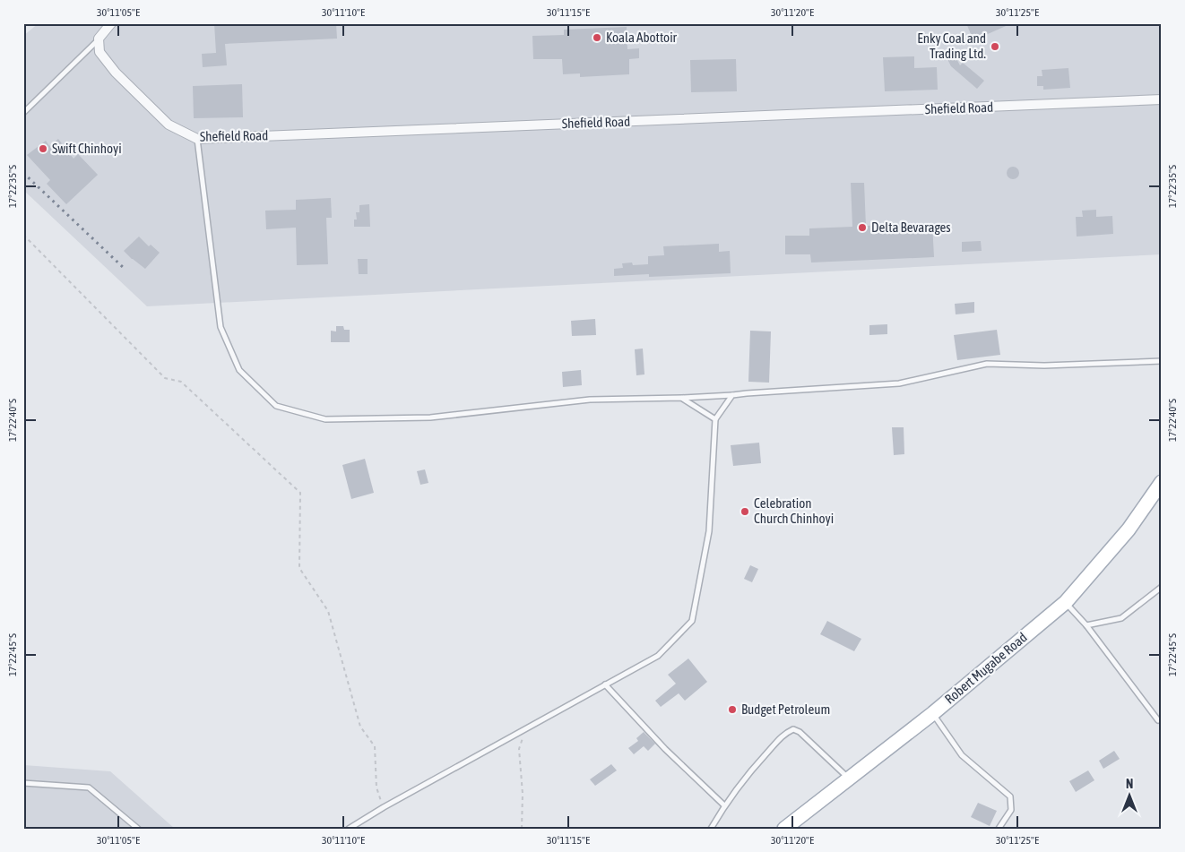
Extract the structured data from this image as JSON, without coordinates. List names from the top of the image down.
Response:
{
  "streets": {
    "main road": ["Robert Mugabe Road"],
    "street": ["Shefield Road"]
  },
  "places": [
    "Koala Abottoir",
    "Enky Coal and Trading Ltd.",
    "Swift Chinhoyi",
    "Delta Bevarages",
    "Celebration Church Chinhoyi",
    "Budget Petroleum"
  ],
  "north": "top",
  "coordinates": [
    "30°11'05\"E",
    "30°11'10\"E",
    "30°11'15\"E",
    "30°11'20\"E",
    "30°11'25\"E",
    "17°22'35\"S",
    "17°22'40\"S",
    "17°22'45\"S"
  ]
}
